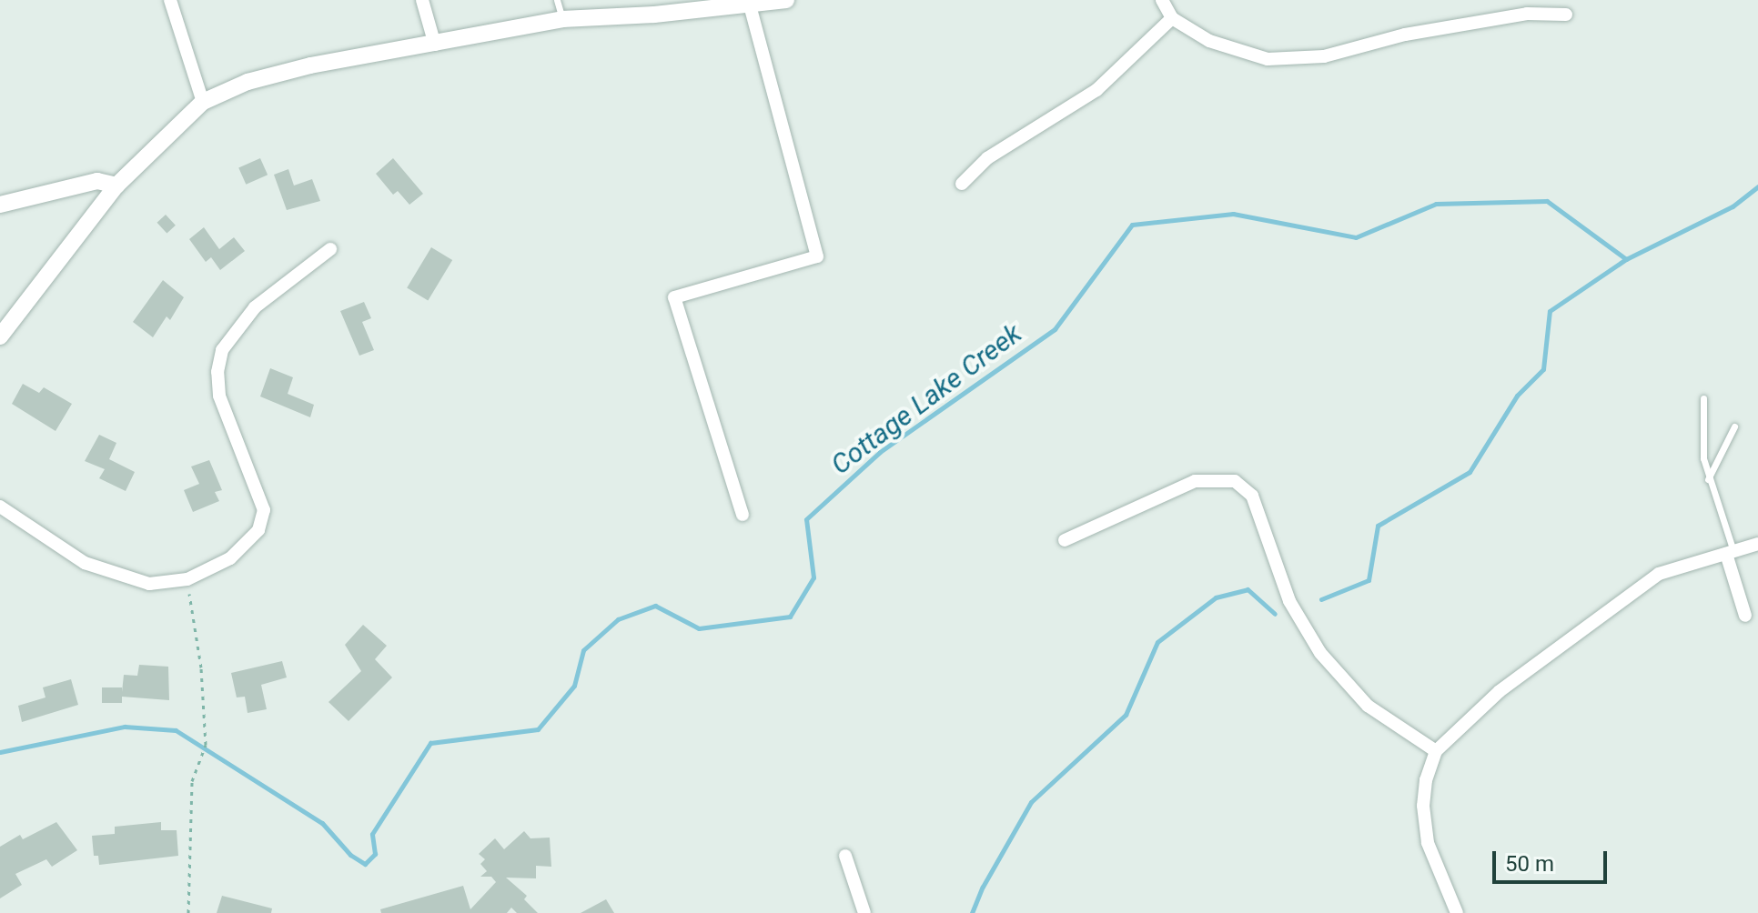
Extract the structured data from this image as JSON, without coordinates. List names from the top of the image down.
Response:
{
  "water": ["Cottage Lake Creek"],
  "scale_bar": "50 m"
}
